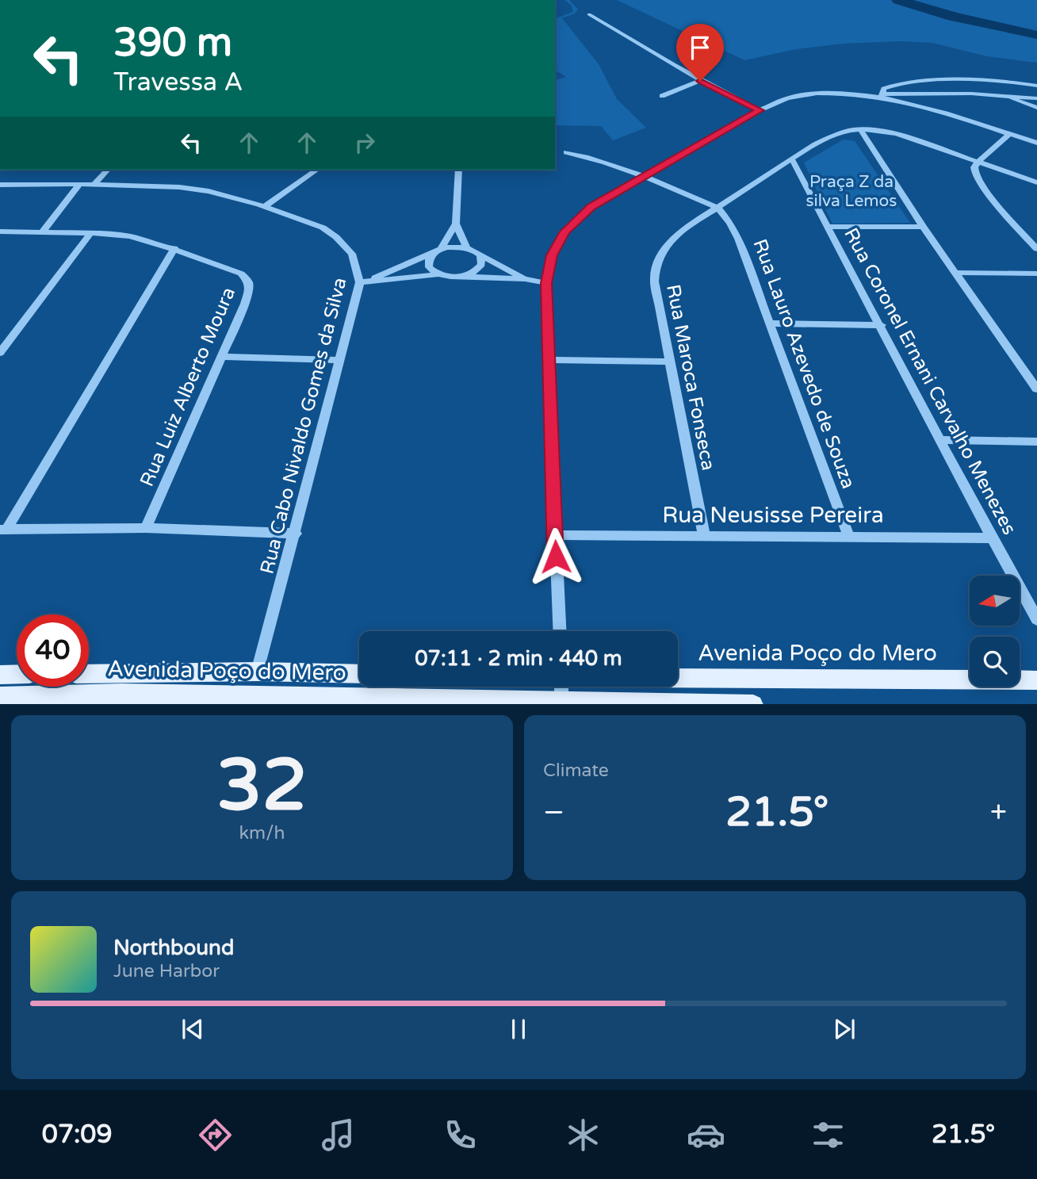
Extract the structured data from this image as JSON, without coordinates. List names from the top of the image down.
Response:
{
  "streets": {
    "main road": ["Avenida Poço do Mero"],
    "street": [
      "Rua Lauro Azevedo de Souza",
      "Rua Maroca Fonseca",
      "Rua Coronel Ernani Carvalho Menezes",
      "Rua Luiz Alberto Moura",
      "Rua Cabo Nivaldo Gomes da Silva",
      "Rua Neusisse Pereira"
    ]
  },
  "crossings": [
    ["Rua Lauro Azevedo de Souza", "Rua Maroca Fonseca"],
    ["Rua Lauro Azevedo de Souza", "Rua Neusisse Pereira"],
    ["Rua Maroca Fonseca", "Rua Coronel Ernani Carvalho Menezes"],
    ["Rua Maroca Fonseca", "Rua Neusisse Pereira"],
    ["Rua Coronel Ernani Carvalho Menezes", "Rua Neusisse Pereira"],
    ["Rua Cabo Nivaldo Gomes da Silva", "Avenida Poço do Mero"]
  ],
  "parks": ["Praça Z da silva Lemos"],
  "north": "left",
  "page": {
    "turn": ["390 m", "Travessa A"],
    "limit": "40",
    "trip": "07:11 · 2 min · 440 m",
    "tile": [
      ["32", "km/h"],
      "Climate"
    ],
    "heat": ["−", "21.5°", "+"],
    "song": ["Northbound", "June Harbor"],
    "tabs": ["07:09", "21.5°"]
  }
}
